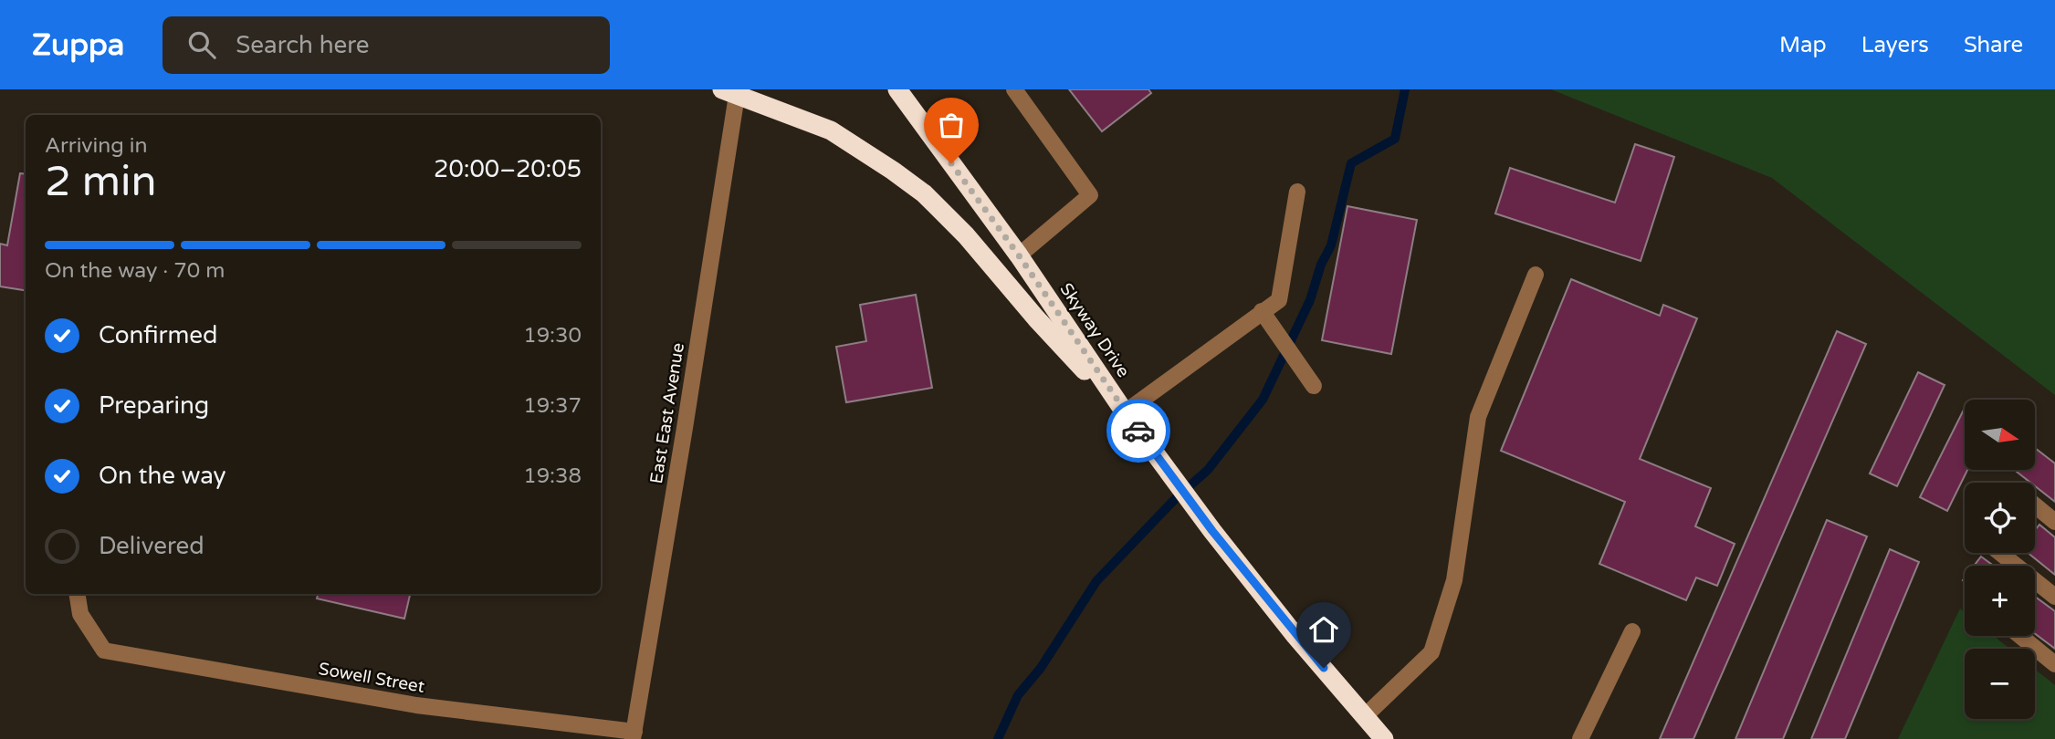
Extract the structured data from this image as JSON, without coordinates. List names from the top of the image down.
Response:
{
  "streets": {
    "highway": ["Skyway Drive"],
    "street": ["East East Avenue", "Sowell Street"]
  },
  "crossings": [
    ["East East Avenue", "Sowell Street"]
  ],
  "north": "right",
  "page": {
    "header": "Zuppa",
    "search": "Search here",
    "nav": ["Map", "Layers", "Share"],
    "heading": ["2 min", "Arriving in", "20:00–20:05"],
    "bar": "On the way · 70 m",
    "list": [
      ["Confirmed", "19:30"],
      ["Preparing", "19:37"],
      ["On the way", "19:38"],
      "Delivered"
    ],
    "map_buttons": ["+", "−"]
  }
}
